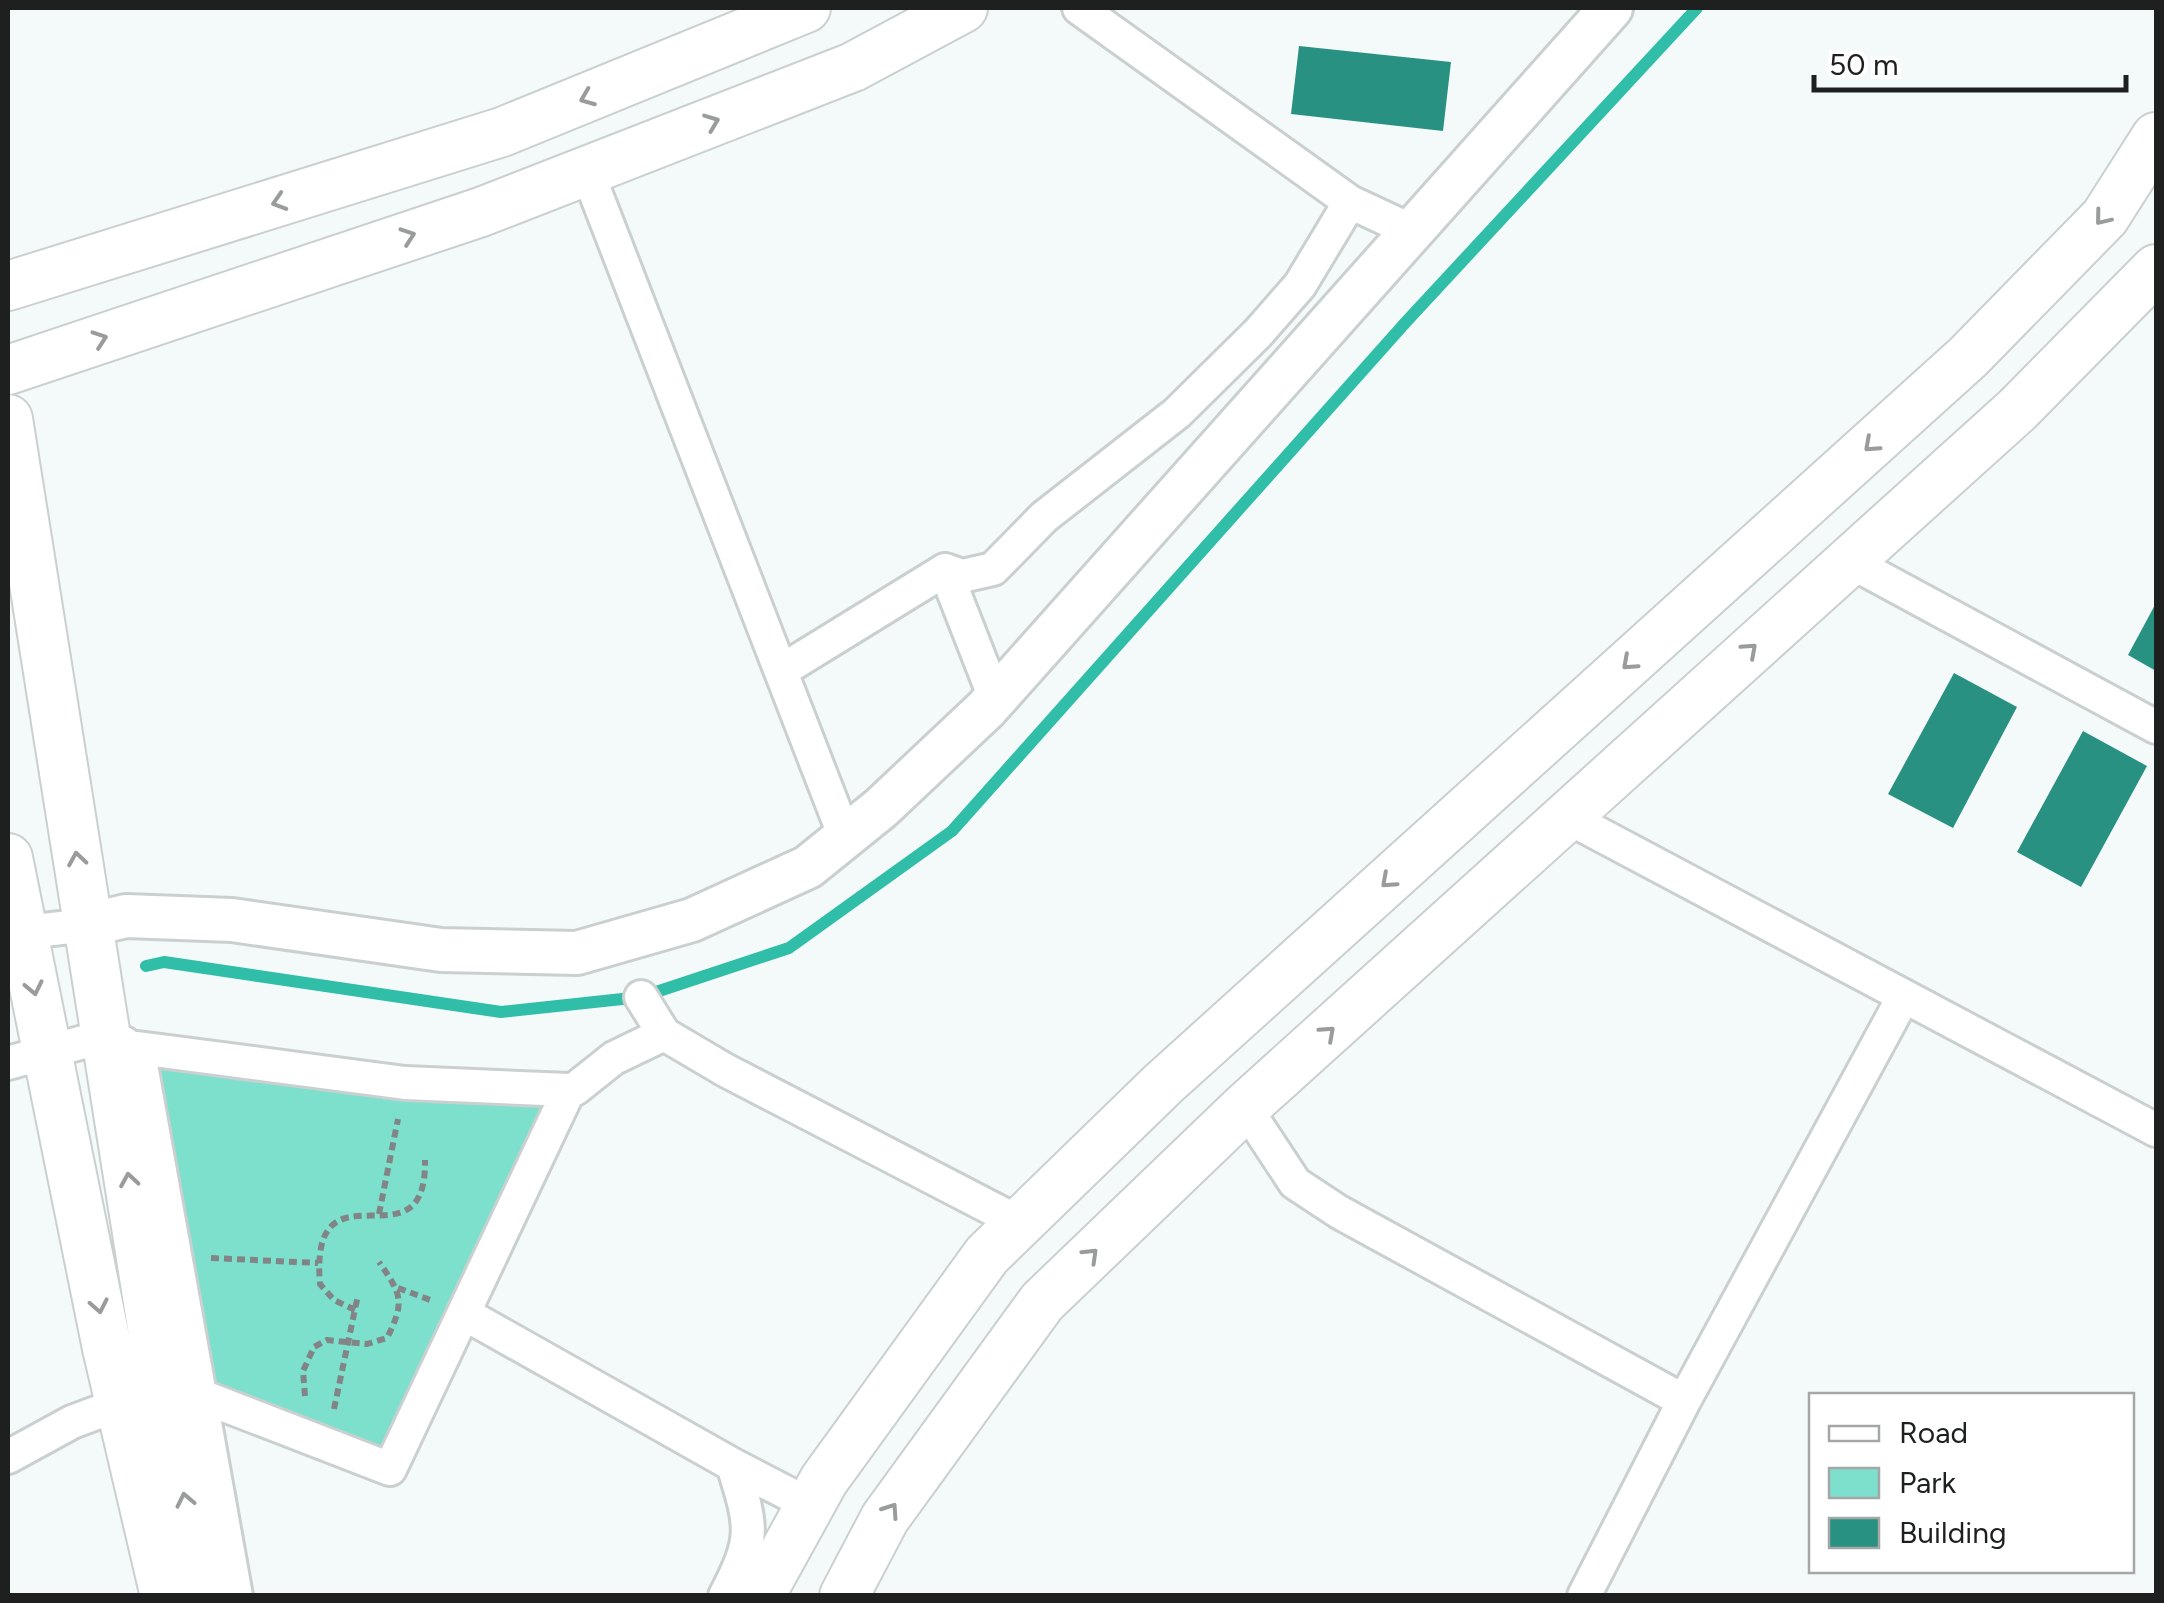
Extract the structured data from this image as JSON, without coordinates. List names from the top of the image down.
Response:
{
  "legend": ["Road", "Park", "Building"],
  "scale_bar": "50 m"
}
